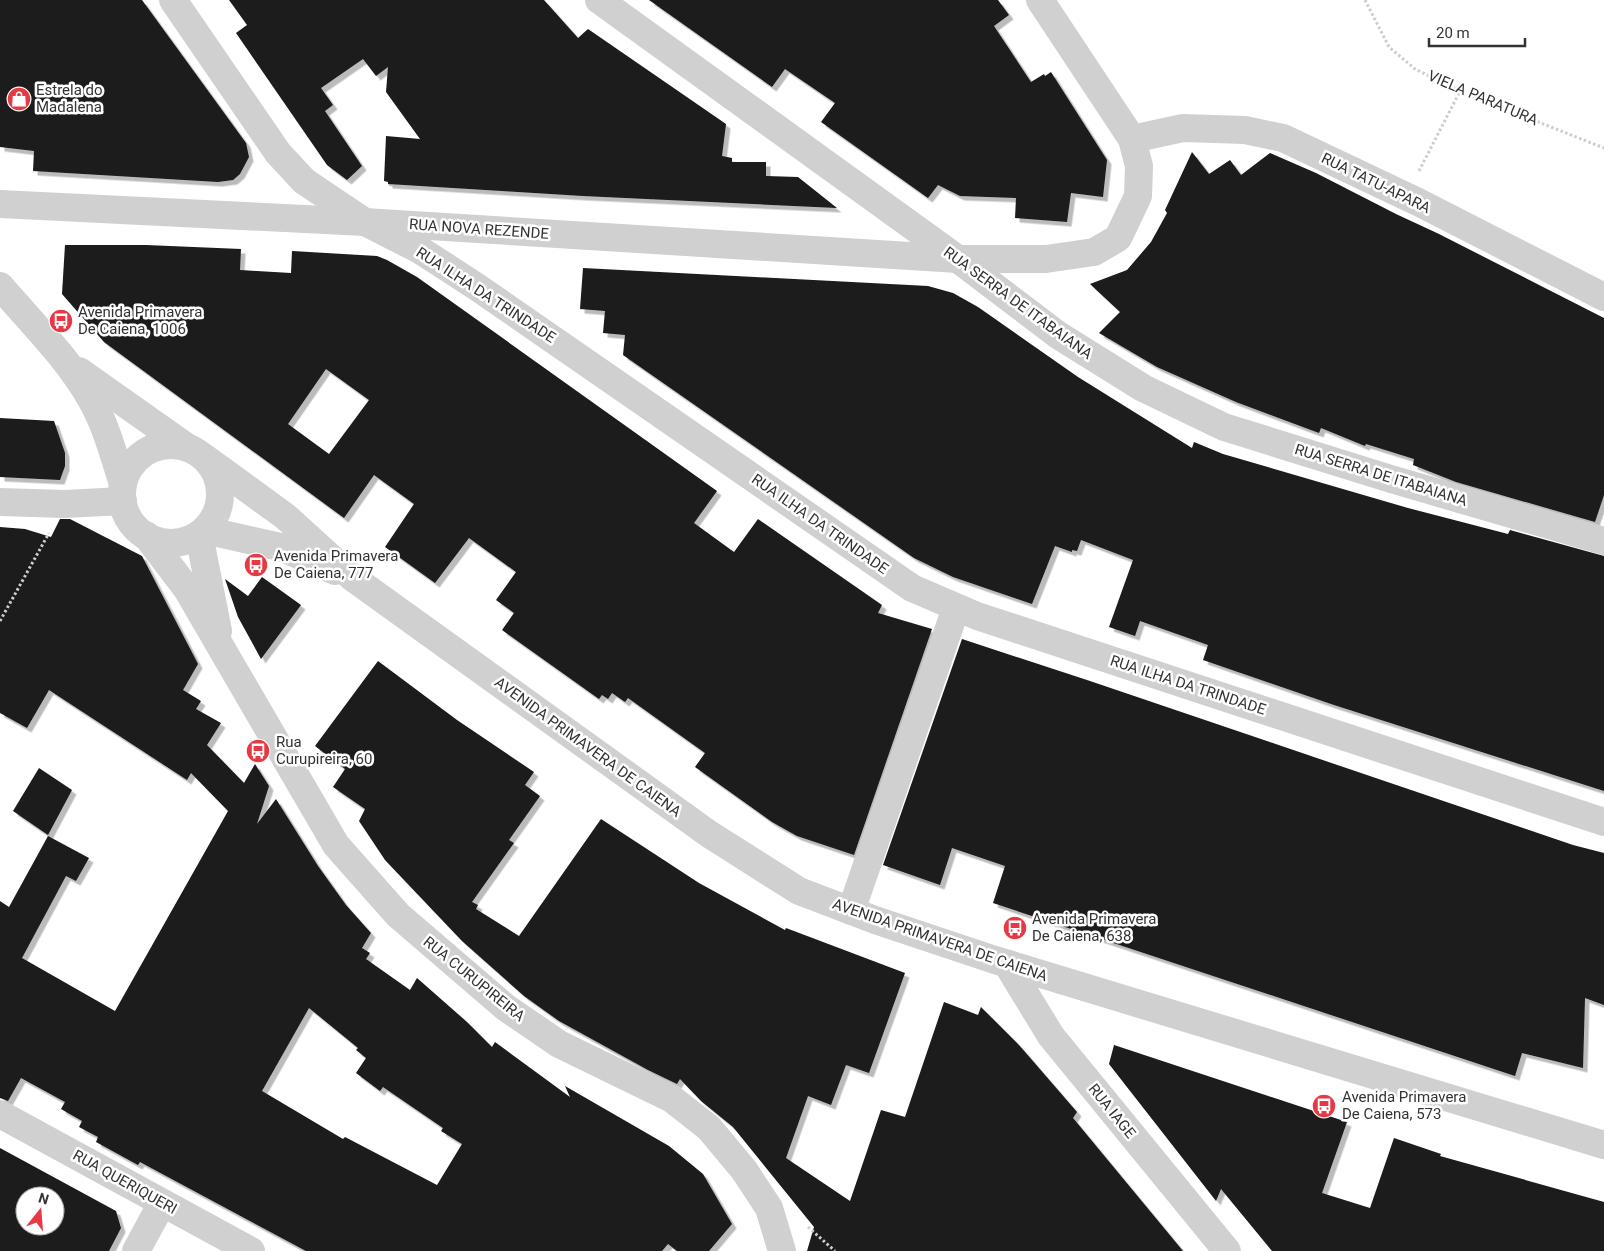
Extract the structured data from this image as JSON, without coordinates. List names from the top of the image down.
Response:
{
  "streets": {
    "street": [
      "RUA TATU-APARA",
      "RUA NOVA REZENDE",
      "RUA ILHA DA TRINDADE",
      "RUA SERRA DE ITABAIANA",
      "AVENIDA PRIMAVERA DE CAIENA",
      "RUA CURUPIREIRA",
      "RUA IAGE",
      "RUA QUERIQUERI"
    ],
    "path": ["VIELA PARATURA"]
  },
  "crossings": [
    ["RUA TATU-APARA", "RUA NOVA REZENDE"],
    ["RUA NOVA REZENDE", "RUA ILHA DA TRINDADE"],
    ["RUA NOVA REZENDE", "RUA SERRA DE ITABAIANA"],
    ["AVENIDA PRIMAVERA DE CAIENA", "RUA CURUPIREIRA"],
    ["AVENIDA PRIMAVERA DE CAIENA", "RUA IAGE"]
  ],
  "places": {
    "shop": ["Estrela do Madalena"],
    "bus stop": [
      "Avenida Primavera De Caiena, 1006",
      "Avenida Primavera De Caiena, 777",
      "Rua Curupireira, 60",
      "Avenida Primavera De Caiena, 638",
      "Avenida Primavera De Caiena, 573"
    ]
  },
  "scale_bar": "20 m",
  "north": "top"
}
